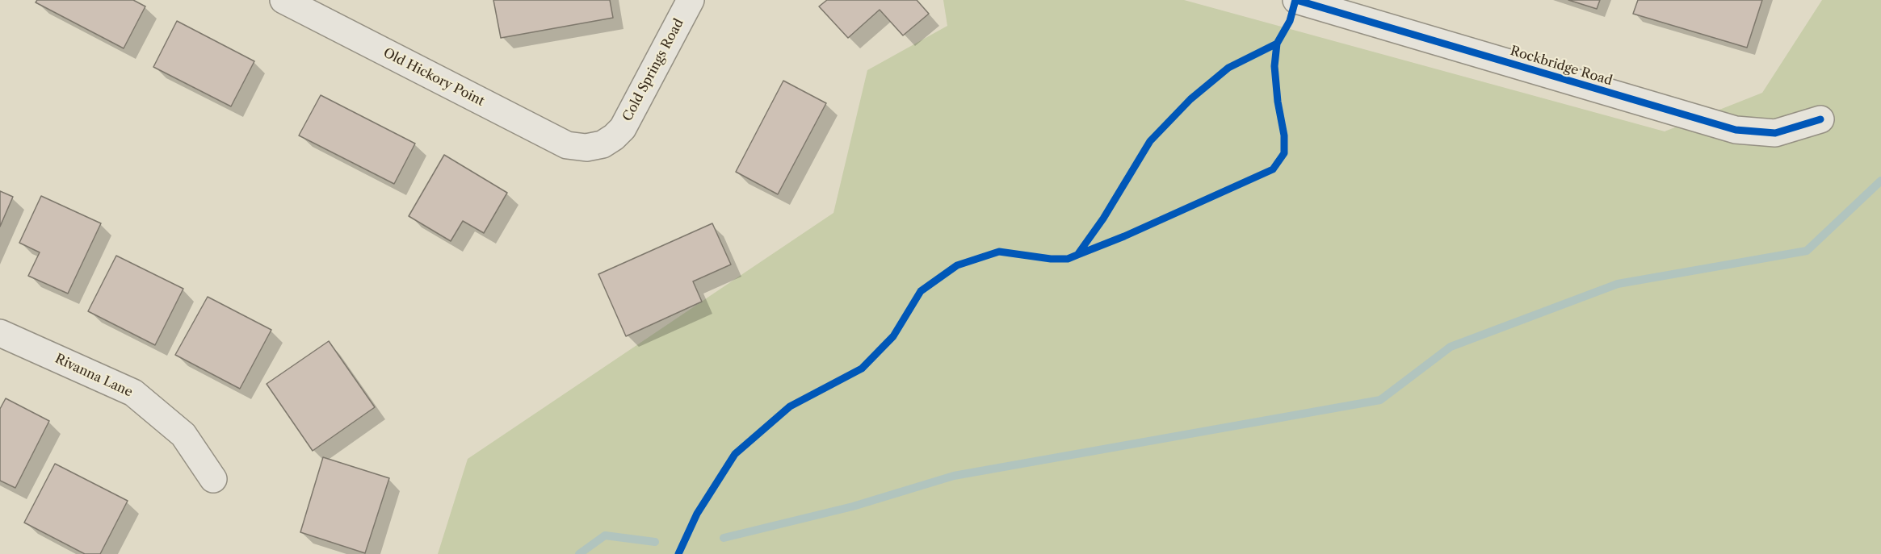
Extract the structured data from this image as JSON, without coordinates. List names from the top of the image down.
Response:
{
  "streets": {
    "street": [
      "Rockbridge Road",
      "Cold Springs Road",
      "Old Hickory Point",
      "Rivanna Lane"
    ]
  },
  "crossings": [
    ["Cold Springs Road", "Old Hickory Point"]
  ]
}
